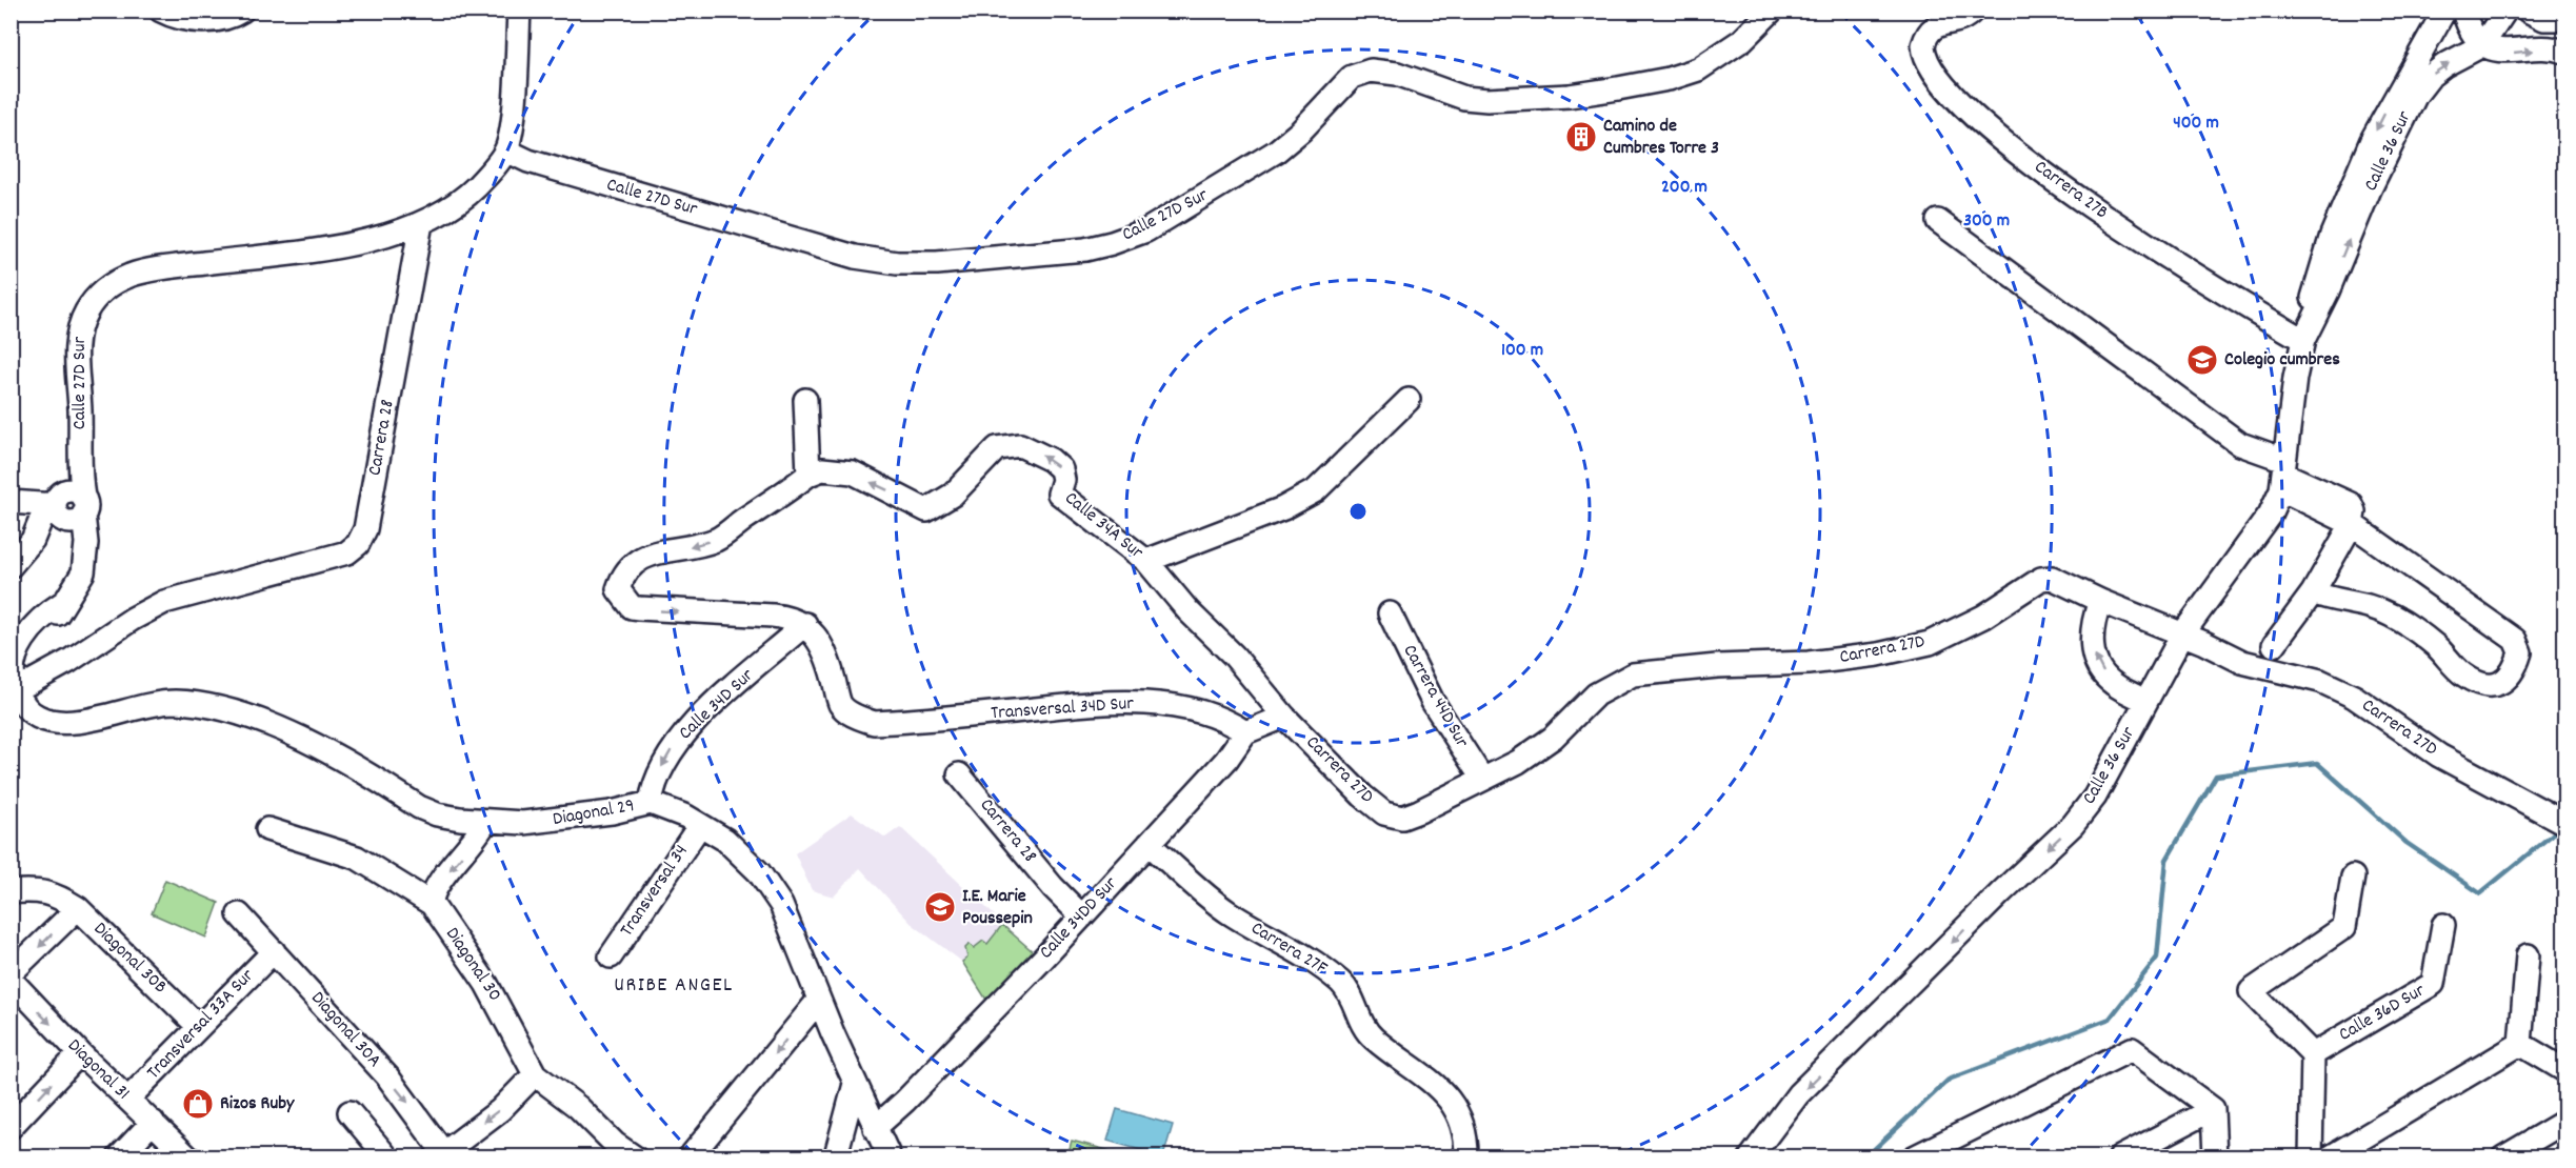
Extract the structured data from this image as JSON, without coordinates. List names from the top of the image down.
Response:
{
  "streets": {
    "street": [
      "Calle 36 Sur",
      "Carrera 27B",
      "Calle 27D Sur",
      "Carrera 28",
      "Calle 34A Sur",
      "Carrera 27D",
      "Carrera 44D Sur",
      "Calle 34D Sur",
      "Transversal 34D Sur",
      "Diagonal 29",
      "Transversal 34",
      "Calle 34DD Sur",
      "Carrera 27F",
      "Diagonal 30B",
      "Diagonal 30",
      "Calle 36D Sur",
      "Transversal 33A Sur",
      "Diagonal 30A",
      "Diagonal 31"
    ]
  },
  "crossings": [
    ["Calle 36 Sur", "Carrera 27B"],
    ["Calle 36 Sur", "Carrera 27D"],
    ["Calle 27D Sur", "Carrera 28"],
    ["Carrera 28", "Diagonal 29"],
    ["Carrera 28", "Calle 34DD Sur"],
    ["Calle 34A Sur", "Carrera 27D"],
    ["Calle 34A Sur", "Calle 34D Sur"],
    ["Calle 34A Sur", "Transversal 34D Sur"],
    ["Carrera 27D", "Carrera 44D Sur"],
    ["Calle 34D Sur", "Transversal 34D Sur"],
    ["Calle 34D Sur", "Diagonal 29"],
    ["Transversal 34D Sur", "Calle 34DD Sur"],
    ["Diagonal 29", "Transversal 34"],
    ["Diagonal 29", "Calle 34DD Sur"],
    ["Calle 34DD Sur", "Carrera 27F"],
    ["Diagonal 30B", "Transversal 33A Sur"],
    ["Transversal 33A Sur", "Diagonal 30A"],
    ["Transversal 33A Sur", "Diagonal 31"]
  ],
  "one_way": ["Calle 34D Sur", "Diagonal 30A", "Diagonal 31"],
  "districts": ["URIBE ANGEL"],
  "places": {
    "building": ["Camino de Cumbres Torre 3"],
    "school or university": ["Colegio cumbres", "I.E. Marie Poussepin"],
    "shop": ["Rizos Ruby"]
  },
  "rings": [
    "400 m",
    "200 m",
    "300 m",
    "100 m"
  ]
}
